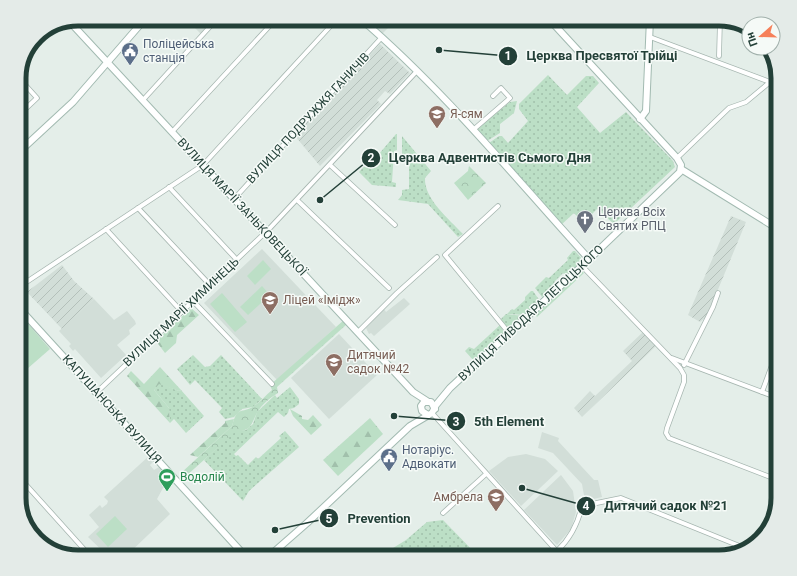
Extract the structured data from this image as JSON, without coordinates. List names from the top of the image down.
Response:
{
  "streets": {
    "street": [
      "ВУЛИЦЯ ПОДРУЖЖЯ ГАНИЧІВ",
      "ВУЛИЦЯ МАРІЇ ЗАНЬКОВЕЦЬКОЇ",
      "ВУЛИЦЯ МАРІЇ ХИМИНЕЦЬ",
      "ВУЛИЦЯ ТИВОДАРА ЛЕГОЦЬКОГО",
      "КАПУШАНСЬКА ВУЛИЦЯ"
    ]
  },
  "crossings": [
    ["ВУЛИЦЯ ПОДРУЖЖЯ ГАНИЧІВ", "ВУЛИЦЯ МАРІЇ ЗАНЬКОВЕЦЬКОЇ"],
    ["ВУЛИЦЯ МАРІЇ ЗАНЬКОВЕЦЬКОЇ", "ВУЛИЦЯ МАРІЇ ХИМИНЕЦЬ"],
    ["ВУЛИЦЯ МАРІЇ ЗАНЬКОВЕЦЬКОЇ", "ВУЛИЦЯ ТИВОДАРА ЛЕГОЦЬКОГО"],
    ["ВУЛИЦЯ МАРІЇ ХИМИНЕЦЬ", "КАПУШАНСЬКА ВУЛИЦЯ"]
  ],
  "places": {
    "other": [
      "Церква Пресвятої Трійці",
      "Церква Адвентистів Сьмого Дня",
      "5th Element",
      "Дитячий садок №21",
      "Prevention"
    ],
    "public building": ["Поліцейська станція", "Нотаріус. Адвокати"],
    "school or university": [
      "Я-сям",
      "Ліцей «Імідж»",
      "Дитячий садок №42",
      "Амбрела"
    ],
    "church": ["Церква Всіх Святих РПЦ"],
    "sports": ["Водолій"]
  },
  "north": "left"
}
